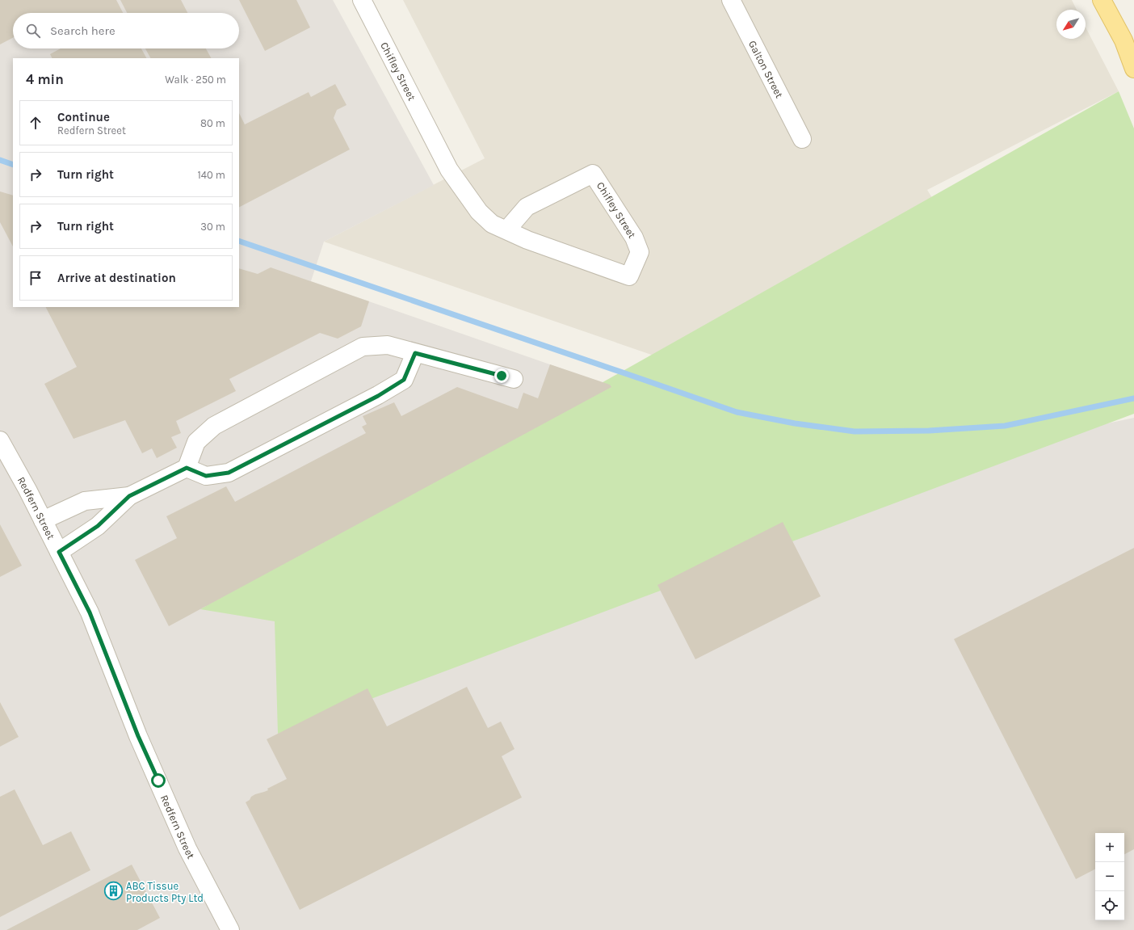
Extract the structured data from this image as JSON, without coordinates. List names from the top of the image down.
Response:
{
  "streets": {
    "street": ["Galton Street", "Chifley Street", "Redfern Street"]
  },
  "places": {
    "building": ["ABC Tissue Products Pty Ltd"]
  },
  "north": "bottom left",
  "page": {
    "search": "Search here",
    "heading": ["4 min", "Walk · 250 m"],
    "list": [
      ["Continue", "Redfern Street", "80 m"],
      ["Turn right", "140 m"],
      ["Turn right", "30 m"],
      "Arrive at destination"
    ],
    "map_buttons": ["+", "−"]
  }
}
